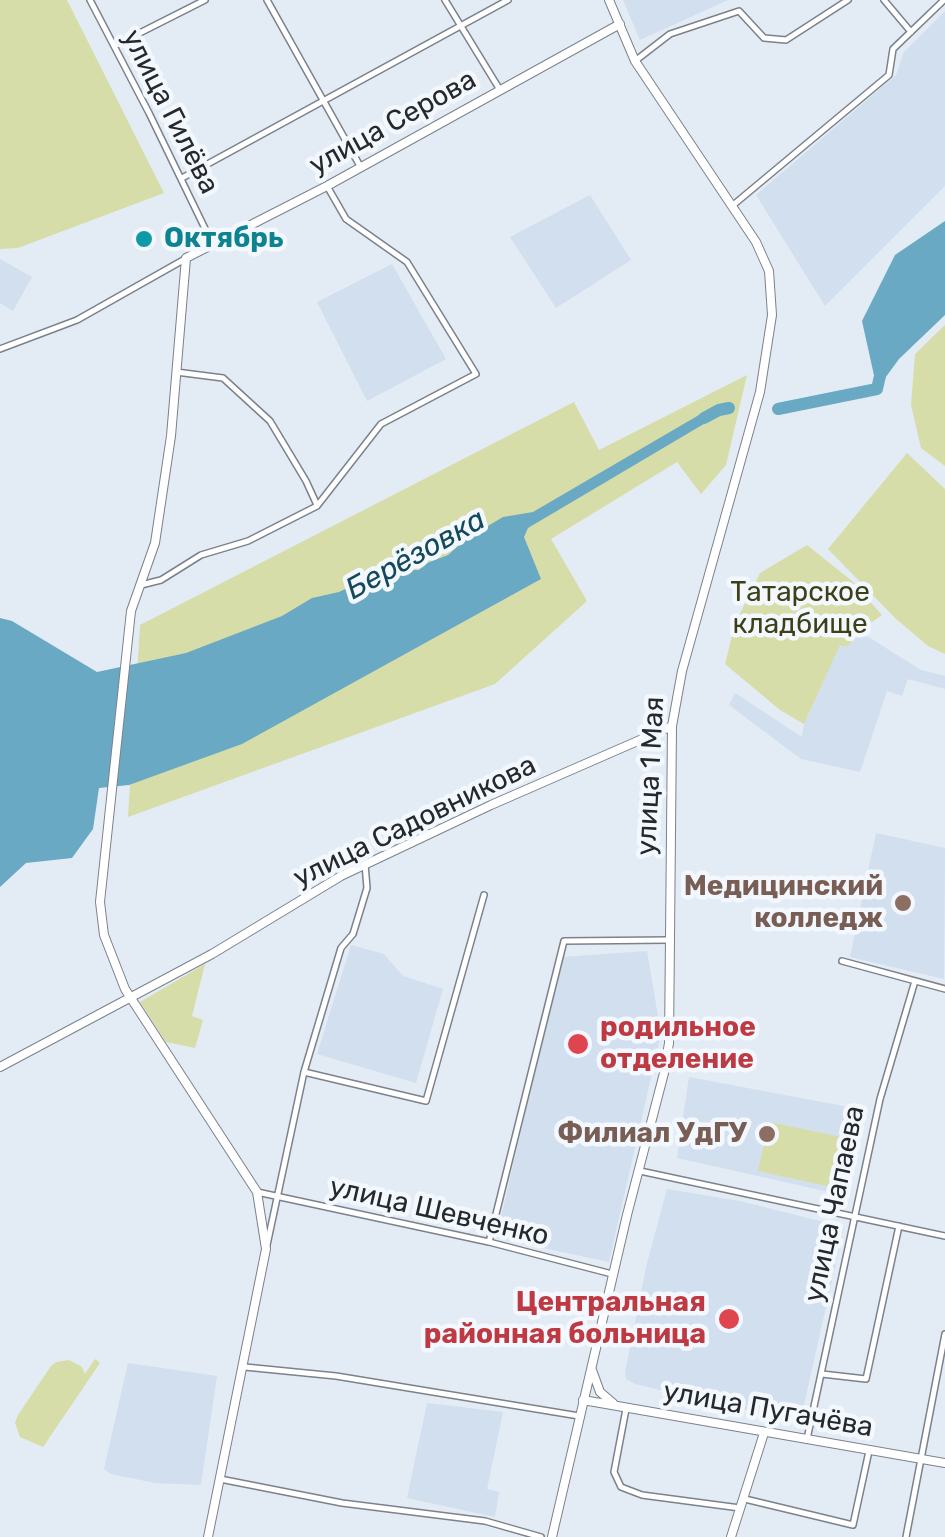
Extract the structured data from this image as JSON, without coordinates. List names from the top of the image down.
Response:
{
  "streets": {
    "main road": [
      "улица Серова",
      "улица 1 Мая",
      "улица Садовникова",
      "улица Пугачёва"
    ],
    "street": ["улица Гилёва", "улица Чапаева", "улица Шевченко"]
  },
  "crossings": [
    ["улица Гилёва", "улица Серова"],
    ["улица Серова", "улица 1 Мая"],
    ["улица 1 Мая", "улица Садовникова"],
    ["улица 1 Мая", "улица Шевченко"],
    ["улица 1 Мая", "улица Пугачёва"],
    ["улица Чапаева", "улица Пугачёва"]
  ],
  "water": ["Берёзовка"],
  "parks": ["Татарское кладбище"],
  "places": [
    "Октябрь",
    "Медицинский колледж",
    "родильное отделение",
    "Филиал УдГУ",
    "Центральная районная больница"
  ]
}
